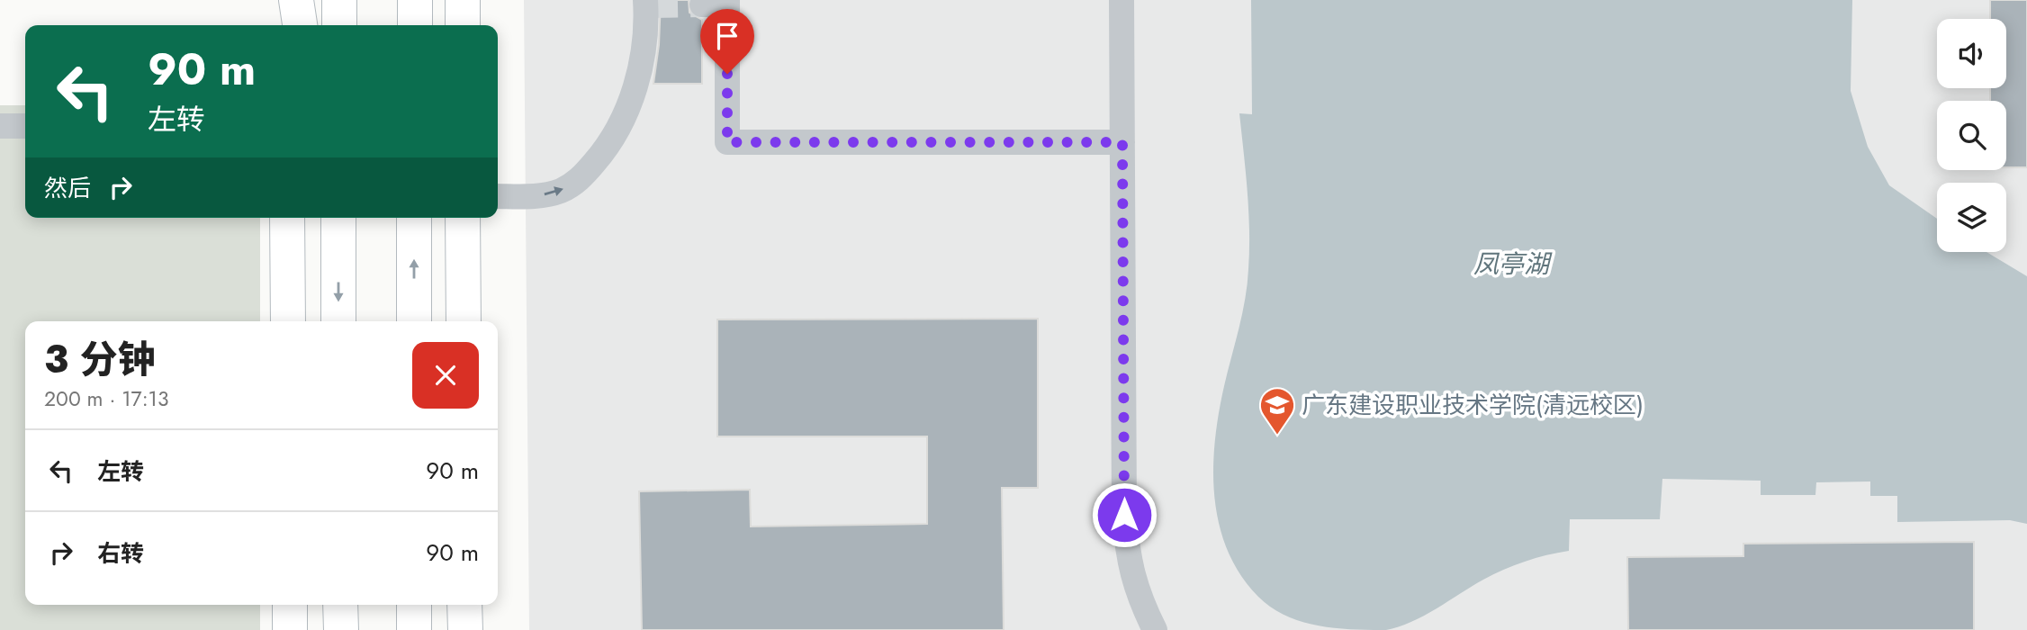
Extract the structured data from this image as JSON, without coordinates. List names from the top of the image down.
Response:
{
  "water": ["凤亭湖"],
  "places": {
    "school or university": ["广东建设职业技术学院(清远校区)"]
  },
  "page": {
    "turn": ["90 m", "左转"],
    "then": "然后",
    "heading": ["3 分钟", "200 m · 17:13"],
    "list": [
      {
        "name": "左转",
        "value": "90 m"
      },
      {
        "name": "右转",
        "value": "90 m"
      }
    ]
  }
}
